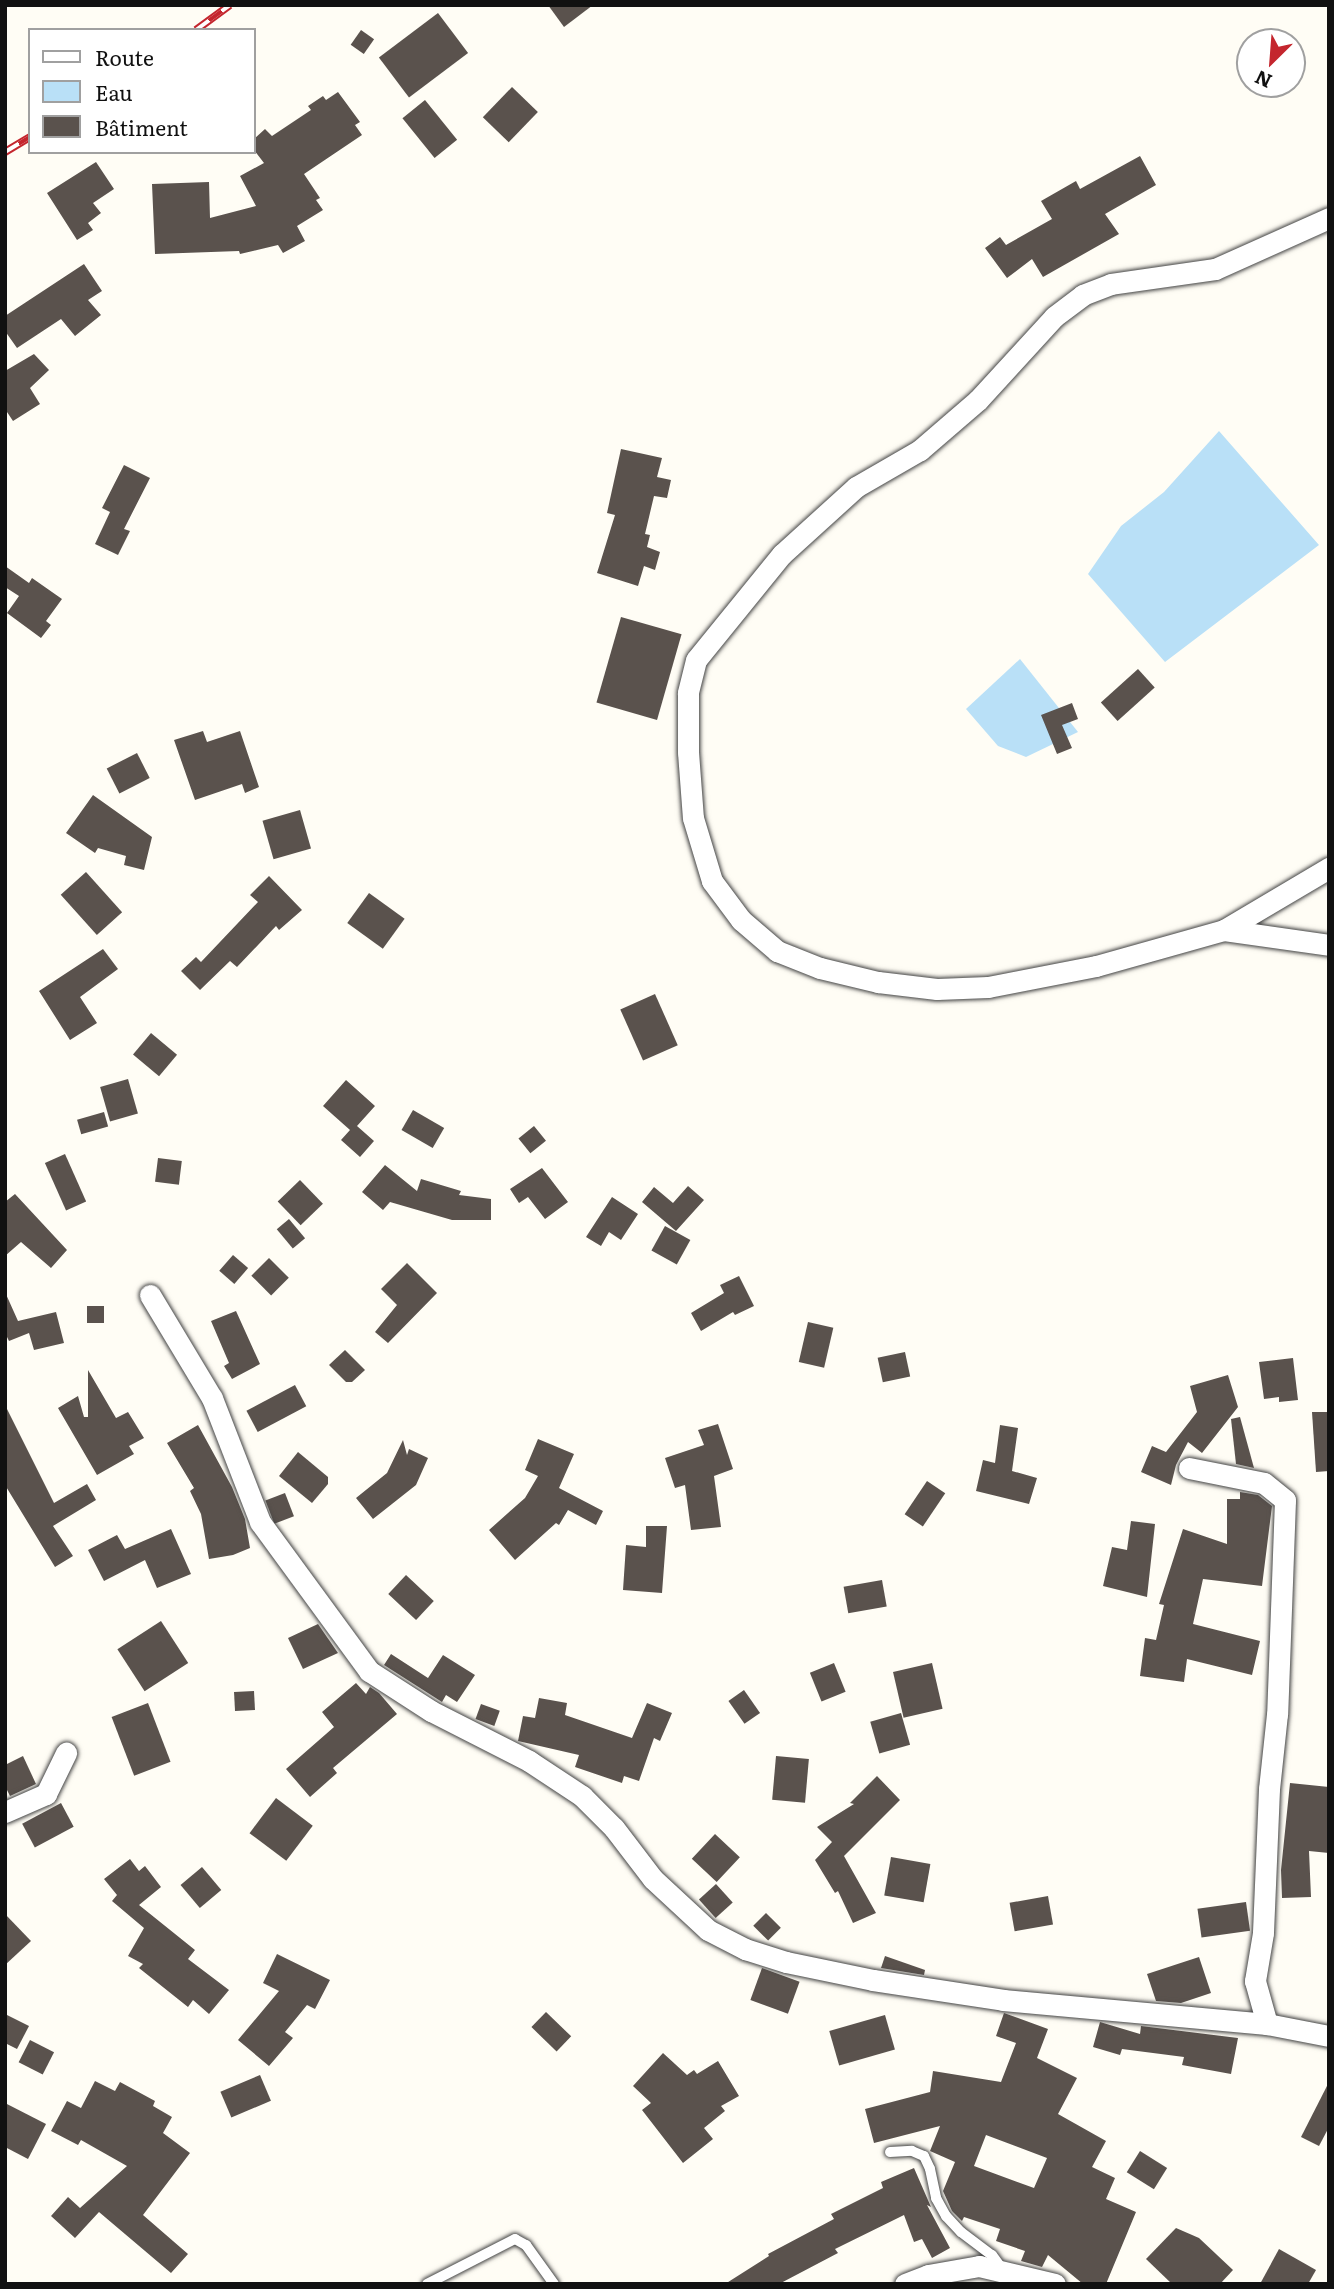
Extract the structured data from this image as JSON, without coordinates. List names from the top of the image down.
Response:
{
  "legend": ["Route", "Eau", "Bâtiment"],
  "north": "bottom left"
}
